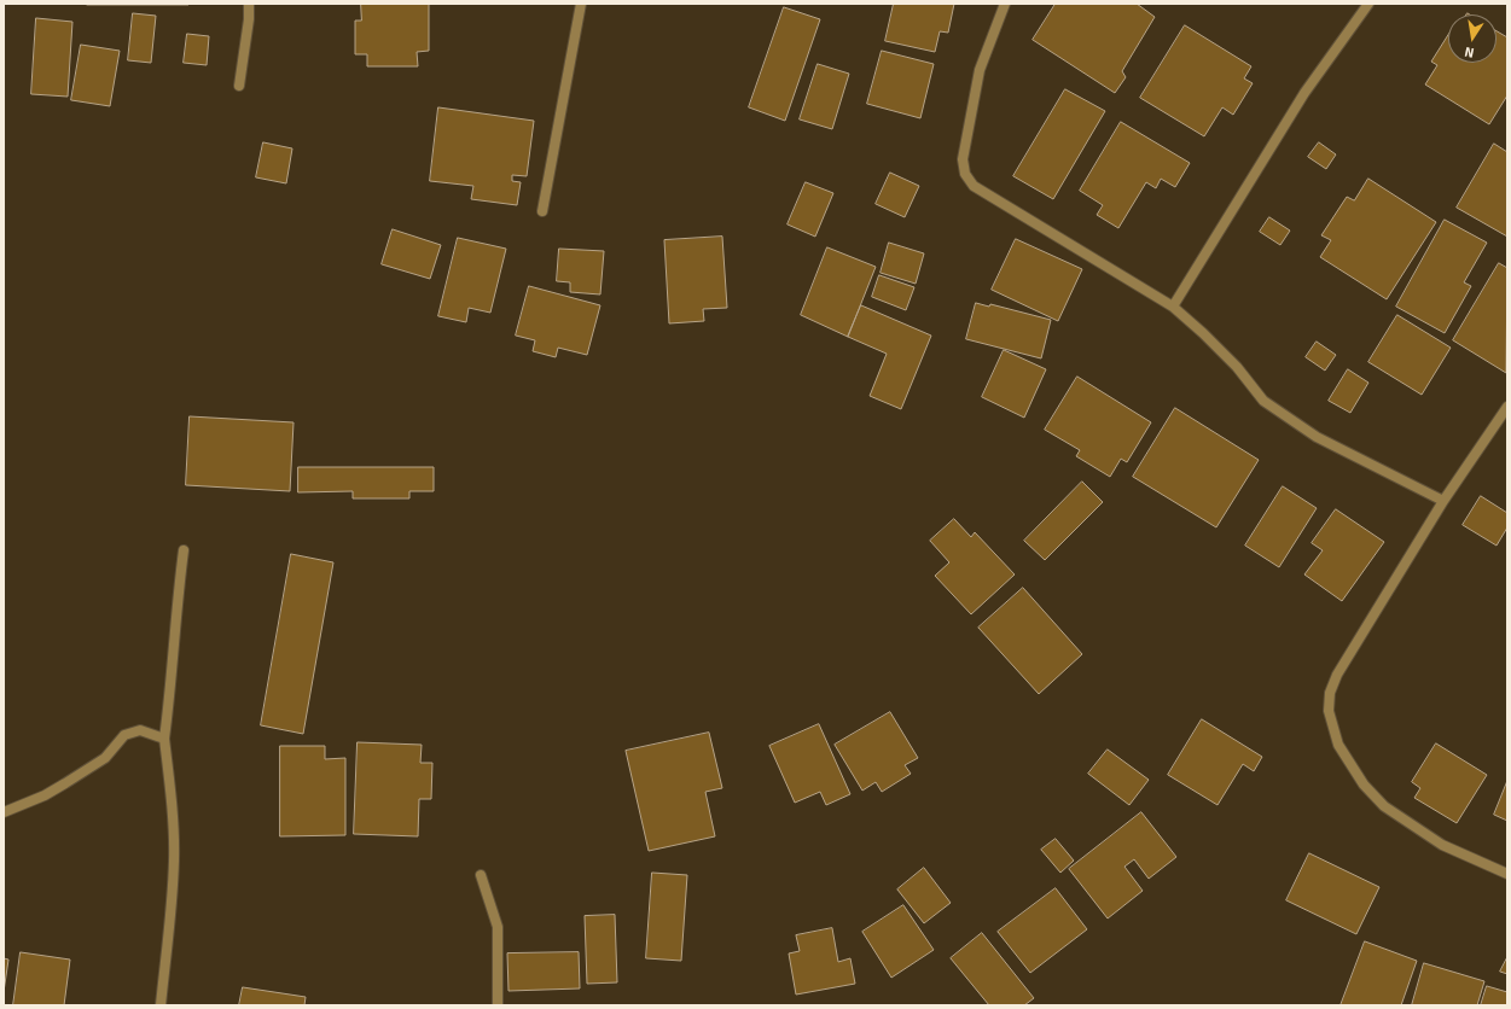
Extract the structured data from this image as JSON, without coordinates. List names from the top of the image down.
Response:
{
  "north": "bottom"
}
